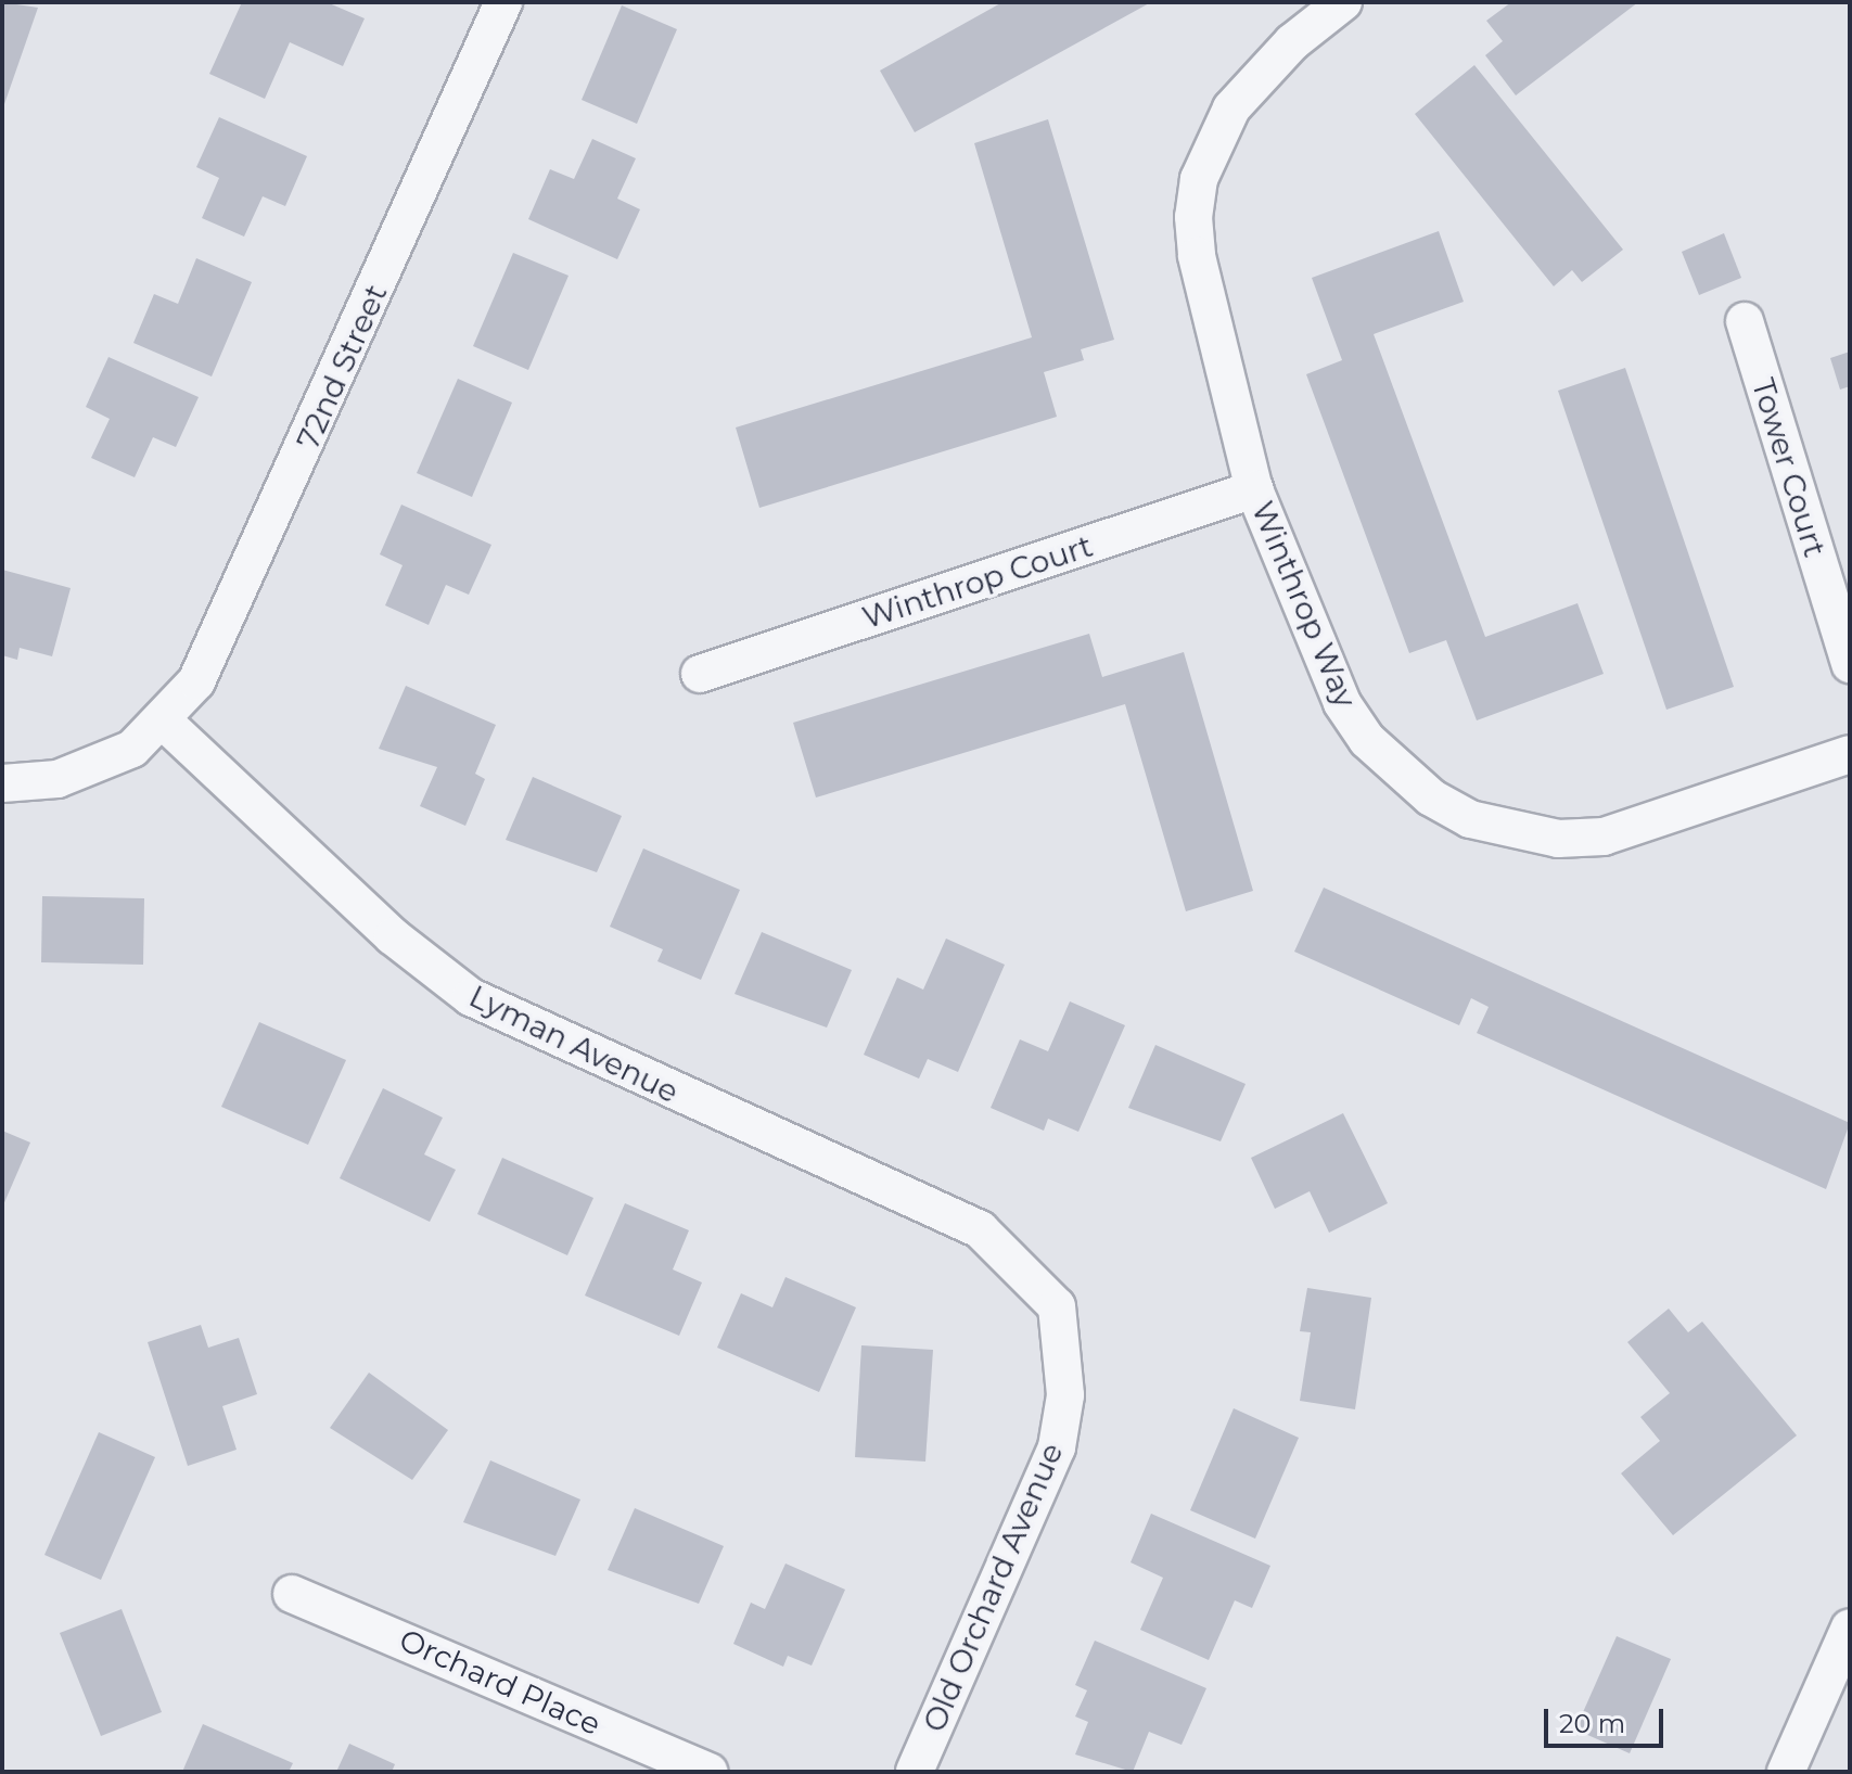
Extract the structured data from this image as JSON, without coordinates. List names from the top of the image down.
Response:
{
  "streets": {
    "street": [
      "72nd Street",
      "Tower Court",
      "Winthrop Court",
      "Winthrop Way",
      "Lyman Avenue",
      "Old Orchard Avenue",
      "Orchard Place"
    ]
  },
  "crossings": [
    ["72nd Street", "Lyman Avenue"],
    ["Winthrop Court", "Winthrop Way"],
    ["Lyman Avenue", "Old Orchard Avenue"]
  ],
  "scale_bar": "20 m"
}
